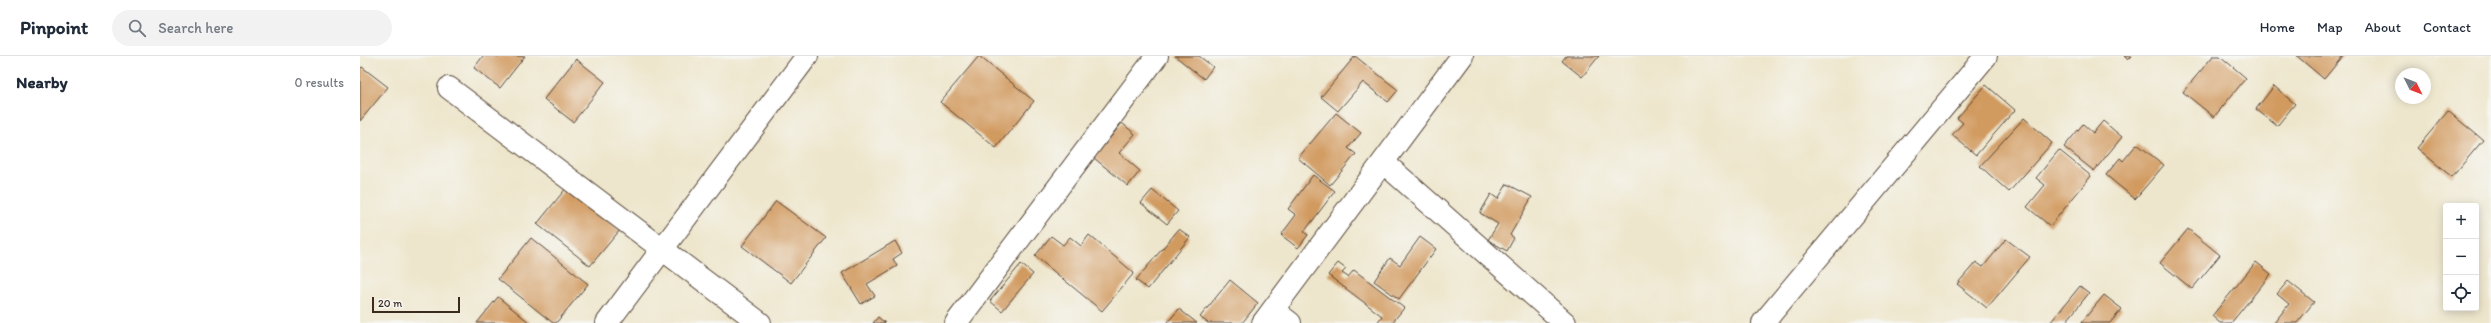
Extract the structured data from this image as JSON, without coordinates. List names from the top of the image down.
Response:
{
  "scale_bar": "20 m",
  "north": "bottom right",
  "page": {
    "header": "Pinpoint",
    "search": "Search here",
    "nav": [
      "Home",
      "Map",
      "About",
      "Contact"
    ],
    "heading": ["Nearby", "0 results"],
    "map_buttons": ["+", "−"],
    "scale": "20 m"
  }
}
